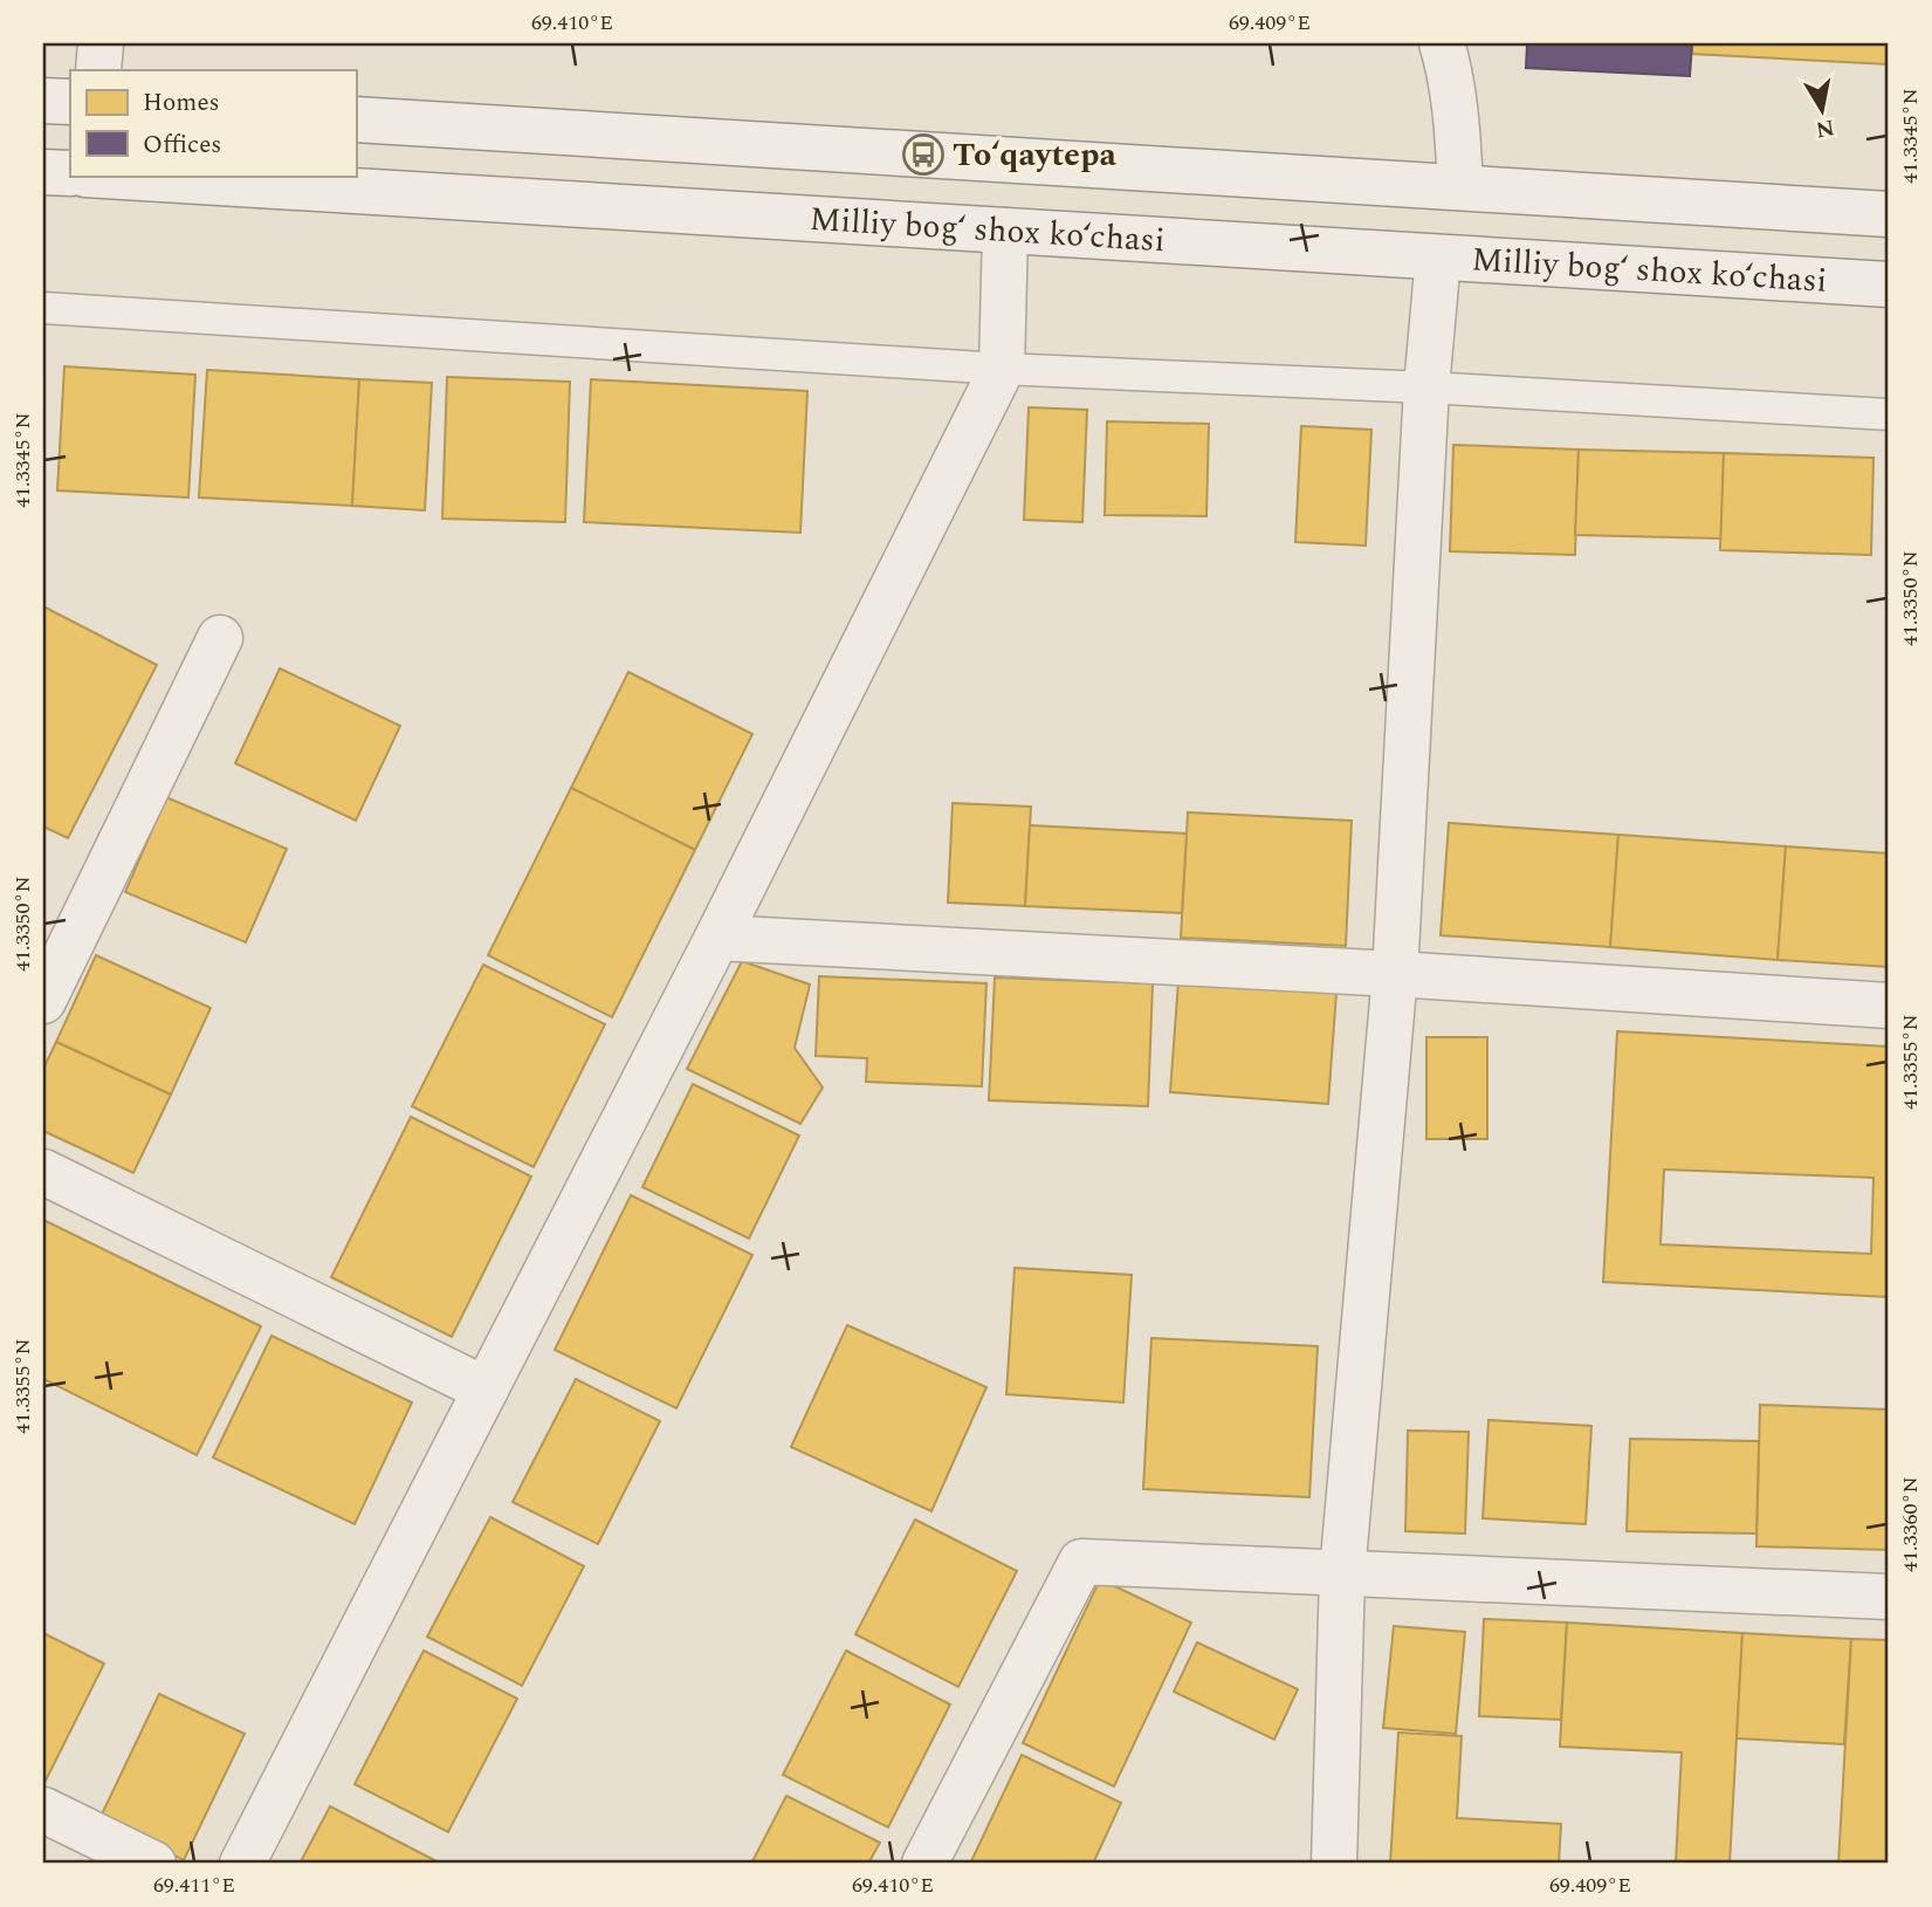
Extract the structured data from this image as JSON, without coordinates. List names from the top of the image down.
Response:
{
  "streets": {
    "street": ["Milliy bog‘ shox ko‘chasi"]
  },
  "places": {
    "bus stop": ["Toʻqaytepa"]
  },
  "legend": ["Homes", "Offices"],
  "north": "bottom",
  "coordinates": [
    "69.410°E",
    "69.409°E",
    "41.3345°N",
    "41.3350°N",
    "41.3355°N",
    "41.3360°N",
    "69.411°E"
  ]
}
